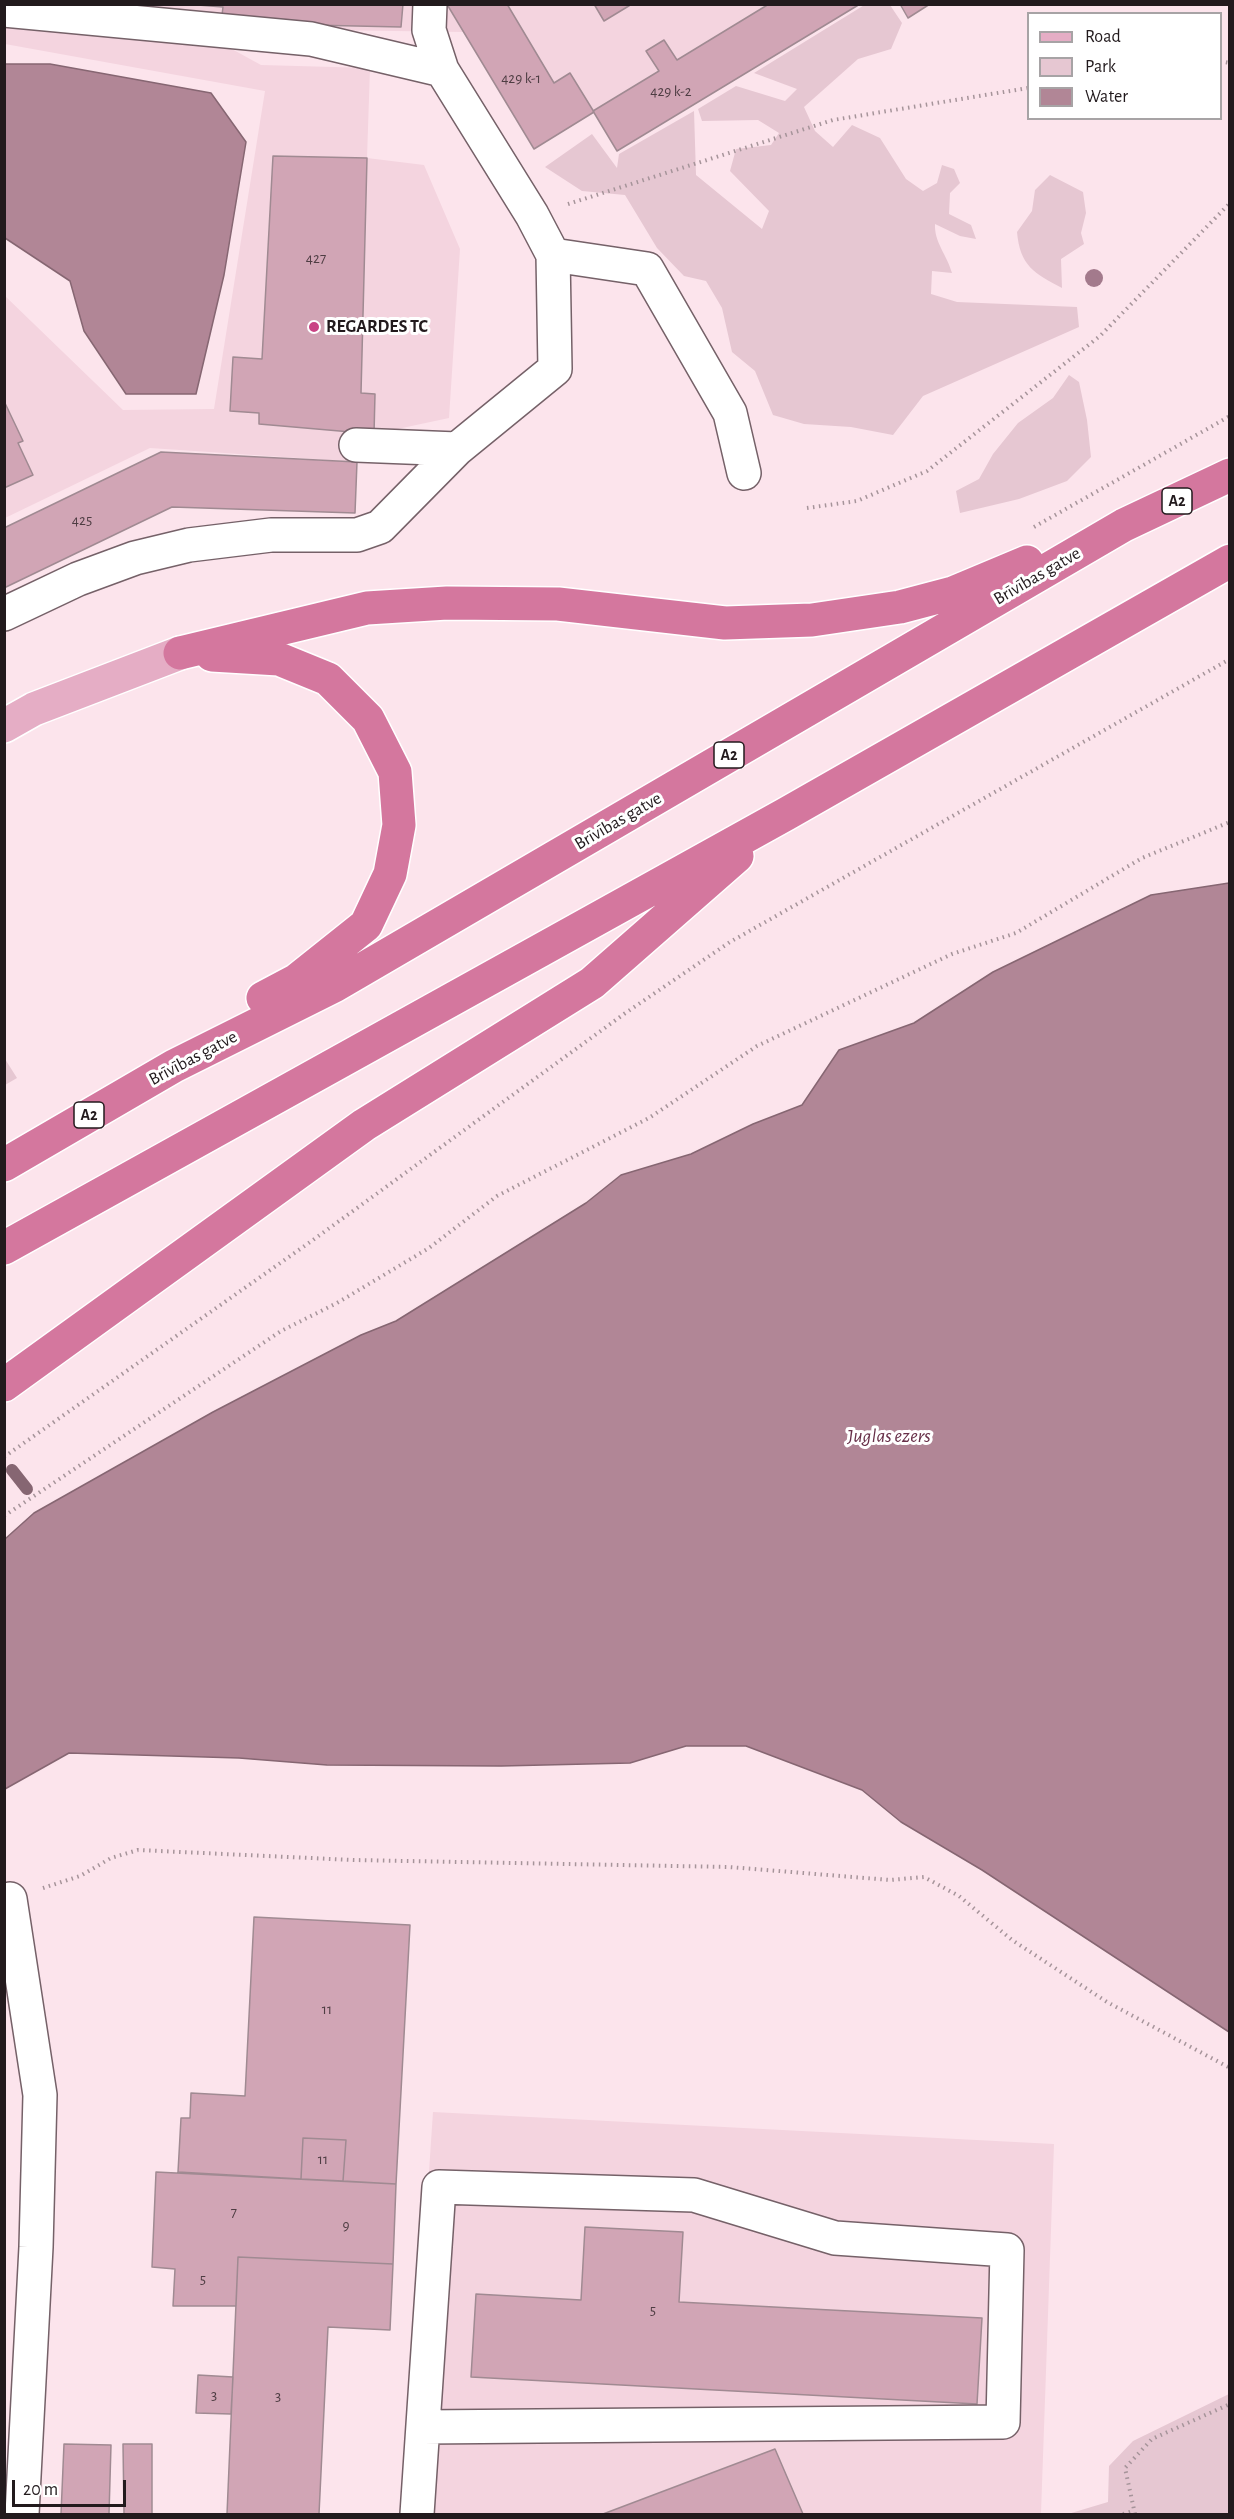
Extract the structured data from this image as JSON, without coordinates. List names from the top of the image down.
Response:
{
  "streets": {
    "highway": ["A2", "Brīvības gatve"]
  },
  "water": ["Juglas ezers"],
  "places": ["REGARDES TC"],
  "house_numbers": [
    "429 k-1",
    "429 k-2",
    "427",
    "425",
    "11",
    "11",
    "7",
    "9",
    "5",
    "5",
    "3",
    "3"
  ],
  "legend": ["Road", "Park", "Water"],
  "scale_bar": "20 m"
}
